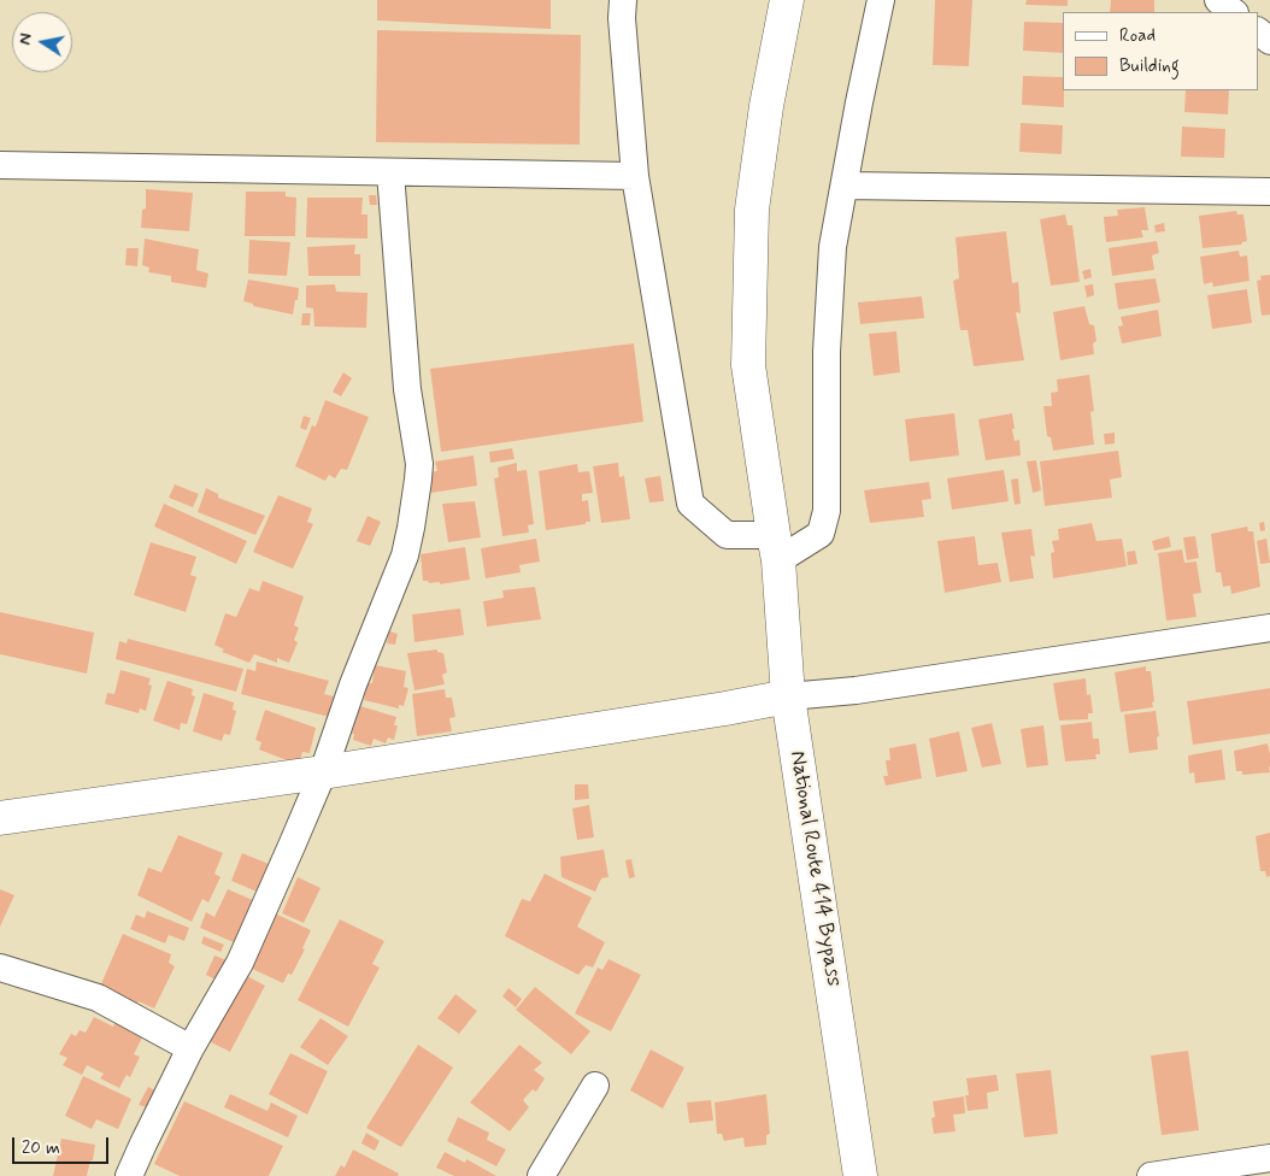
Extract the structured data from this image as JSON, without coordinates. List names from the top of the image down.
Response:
{
  "streets": {
    "main road": ["National Route 414 Bypass"]
  },
  "legend": ["Road", "Building"],
  "scale_bar": "20 m",
  "north": "left"
}
